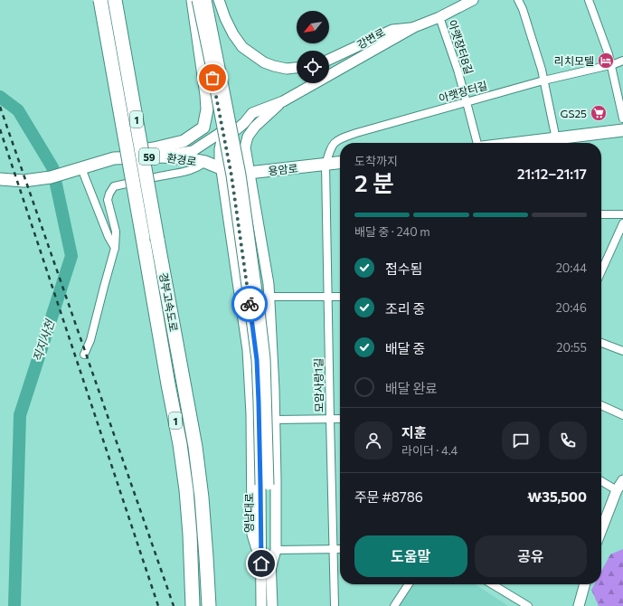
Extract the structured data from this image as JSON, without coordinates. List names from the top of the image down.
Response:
{
  "streets": {
    "highway": ["1", "경부고속도로"],
    "main road": [
      "강변로",
      "59",
      "환경로",
      "용암로",
      "영남대로"
    ],
    "street": ["아랫장터8길", "아랫장터길", "모암사랑1길"]
  },
  "crossings": [
    ["강변로", "아랫장터8길"],
    ["강변로", "환경로"],
    ["강변로", "용암로"],
    ["강변로", "영남대로"],
    ["아랫장터8길", "아랫장터길"],
    ["아랫장터길", "용암로"],
    ["아랫장터길", "모암사랑1길"],
    ["59", "환경로"],
    ["환경로", "용암로"],
    ["용암로", "모암사랑1길"]
  ],
  "water": ["직지사천"],
  "places": {
    "hotel": ["리치모텔"],
    "supermarket": ["GS25"]
  },
  "north": "bottom left",
  "page": {
    "heading": ["2 분", "도착까지", "21:12–21:17"],
    "panel": [
      "지훈",
      "라이더 · 4.4",
      "주문 #8786",
      "₩35,500"
    ],
    "bar": "배달 중 · 240 m",
    "list": [
      ["접수됨", "20:44"],
      ["조리 중", "20:46"],
      ["배달 중", "20:55"],
      "배달 완료"
    ],
    "buttons": ["도움말", "공유"]
  }
}
